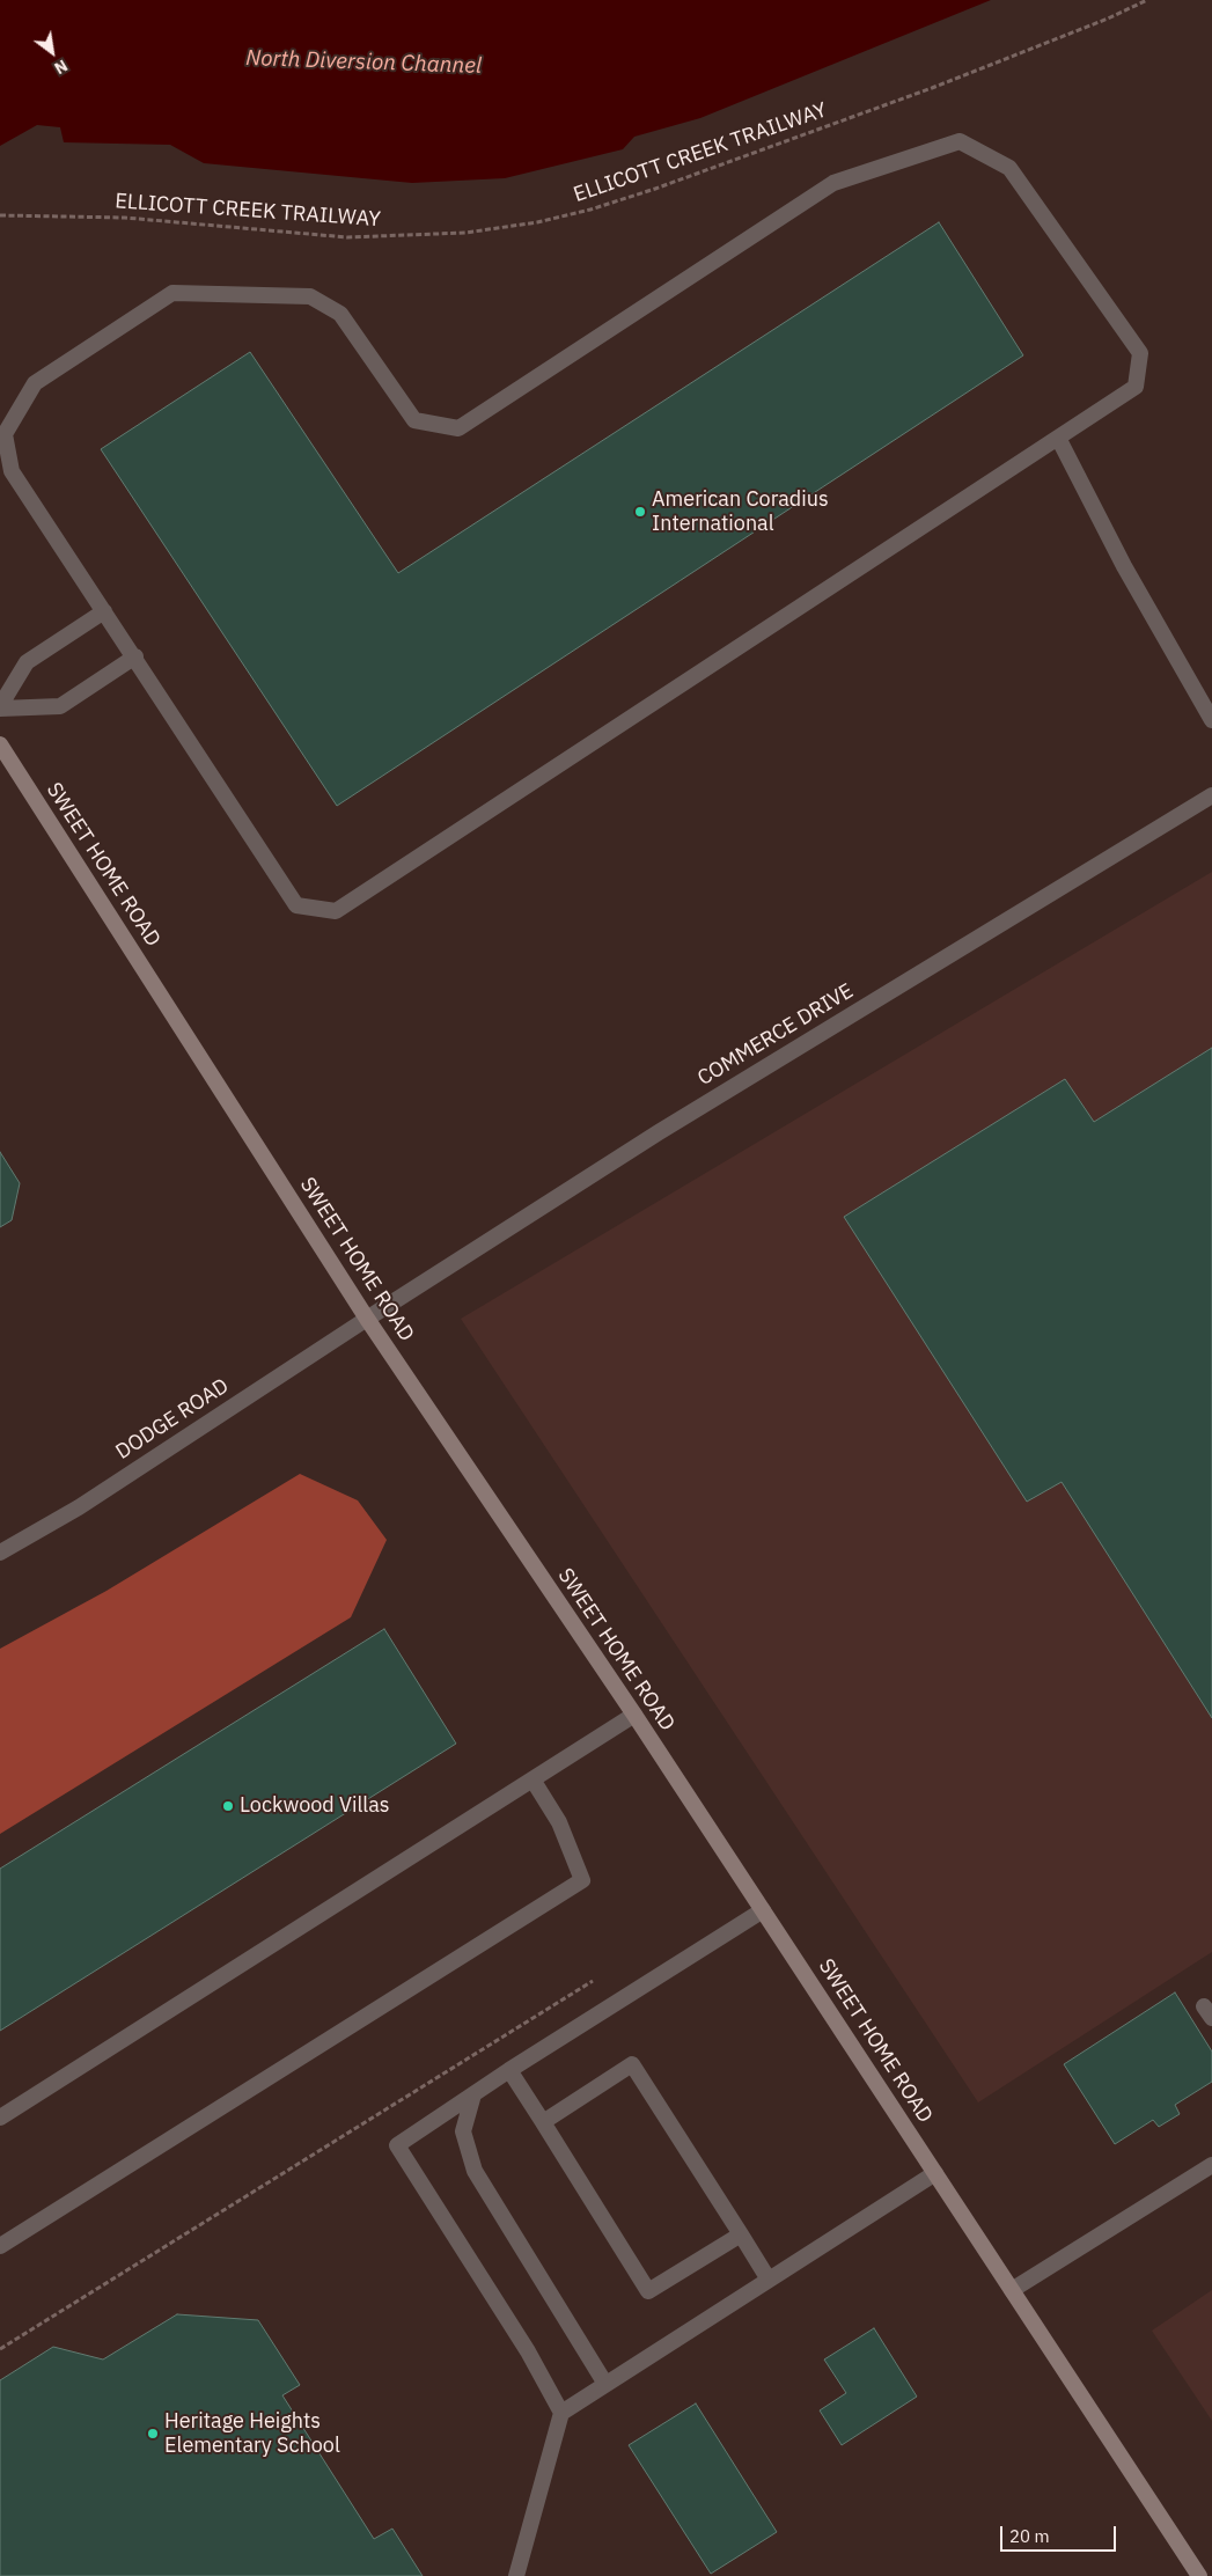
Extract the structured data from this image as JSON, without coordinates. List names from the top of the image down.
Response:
{
  "streets": {
    "main road": ["SWEET HOME ROAD"],
    "street": ["COMMERCE DRIVE", "DODGE ROAD"],
    "path": ["ELLICOTT CREEK TRAILWAY"]
  },
  "crossings": [
    ["SWEET HOME ROAD", "COMMERCE DRIVE"],
    ["SWEET HOME ROAD", "DODGE ROAD"],
    ["COMMERCE DRIVE", "DODGE ROAD"]
  ],
  "water": ["North Diversion Channel"],
  "places": ["American Coradius International", "Lockwood Villas", "Heritage Heights Elementary School"],
  "scale_bar": "20 m",
  "north": "bottom right"
}
